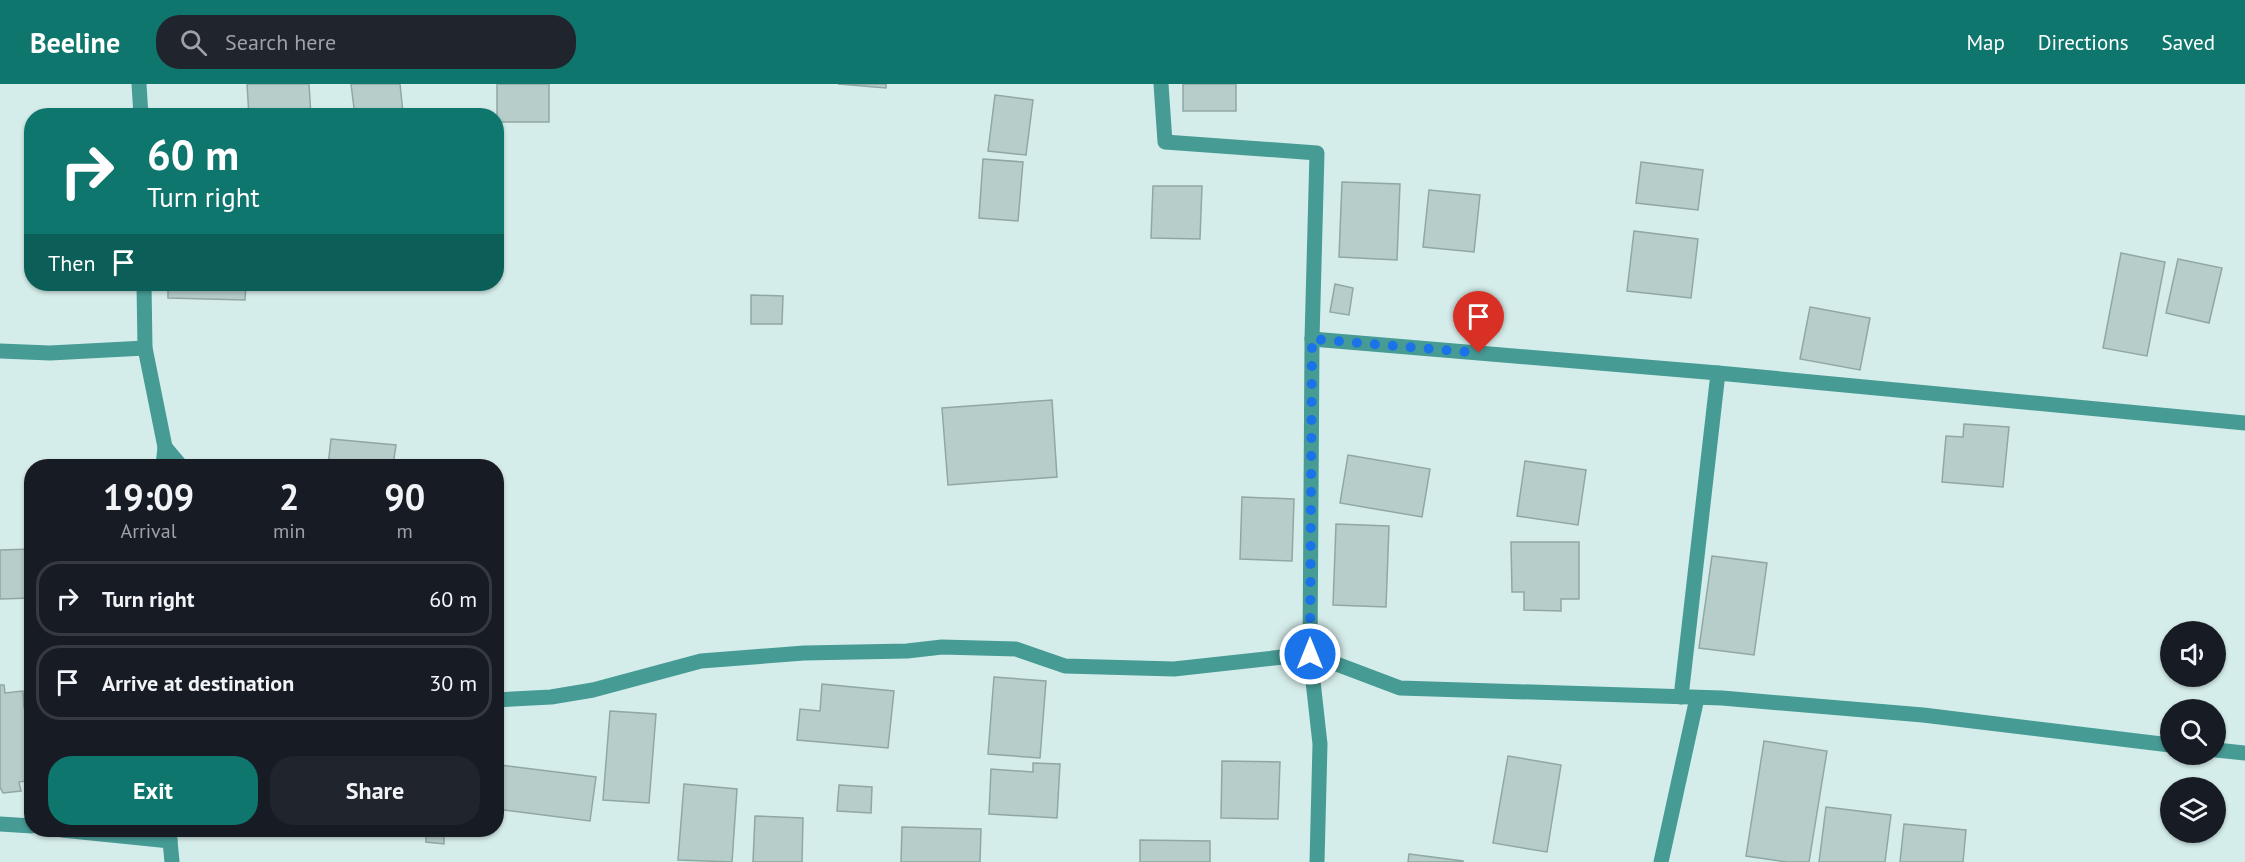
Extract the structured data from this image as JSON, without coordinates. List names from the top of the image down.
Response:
{
  "page": {
    "header": "Beeline",
    "search": "Search here",
    "nav": ["Map", "Directions", "Saved"],
    "turn": ["60 m", "Turn right"],
    "then": "Then",
    "eta": [
      "19:09",
      "Arrival",
      "2",
      "min",
      "90",
      "m"
    ],
    "list": [
      {
        "name": "Turn right",
        "value": "60 m"
      },
      {
        "name": "Arrive at destination",
        "value": "30 m"
      }
    ],
    "buttons": ["Exit", "Share"]
  }
}
